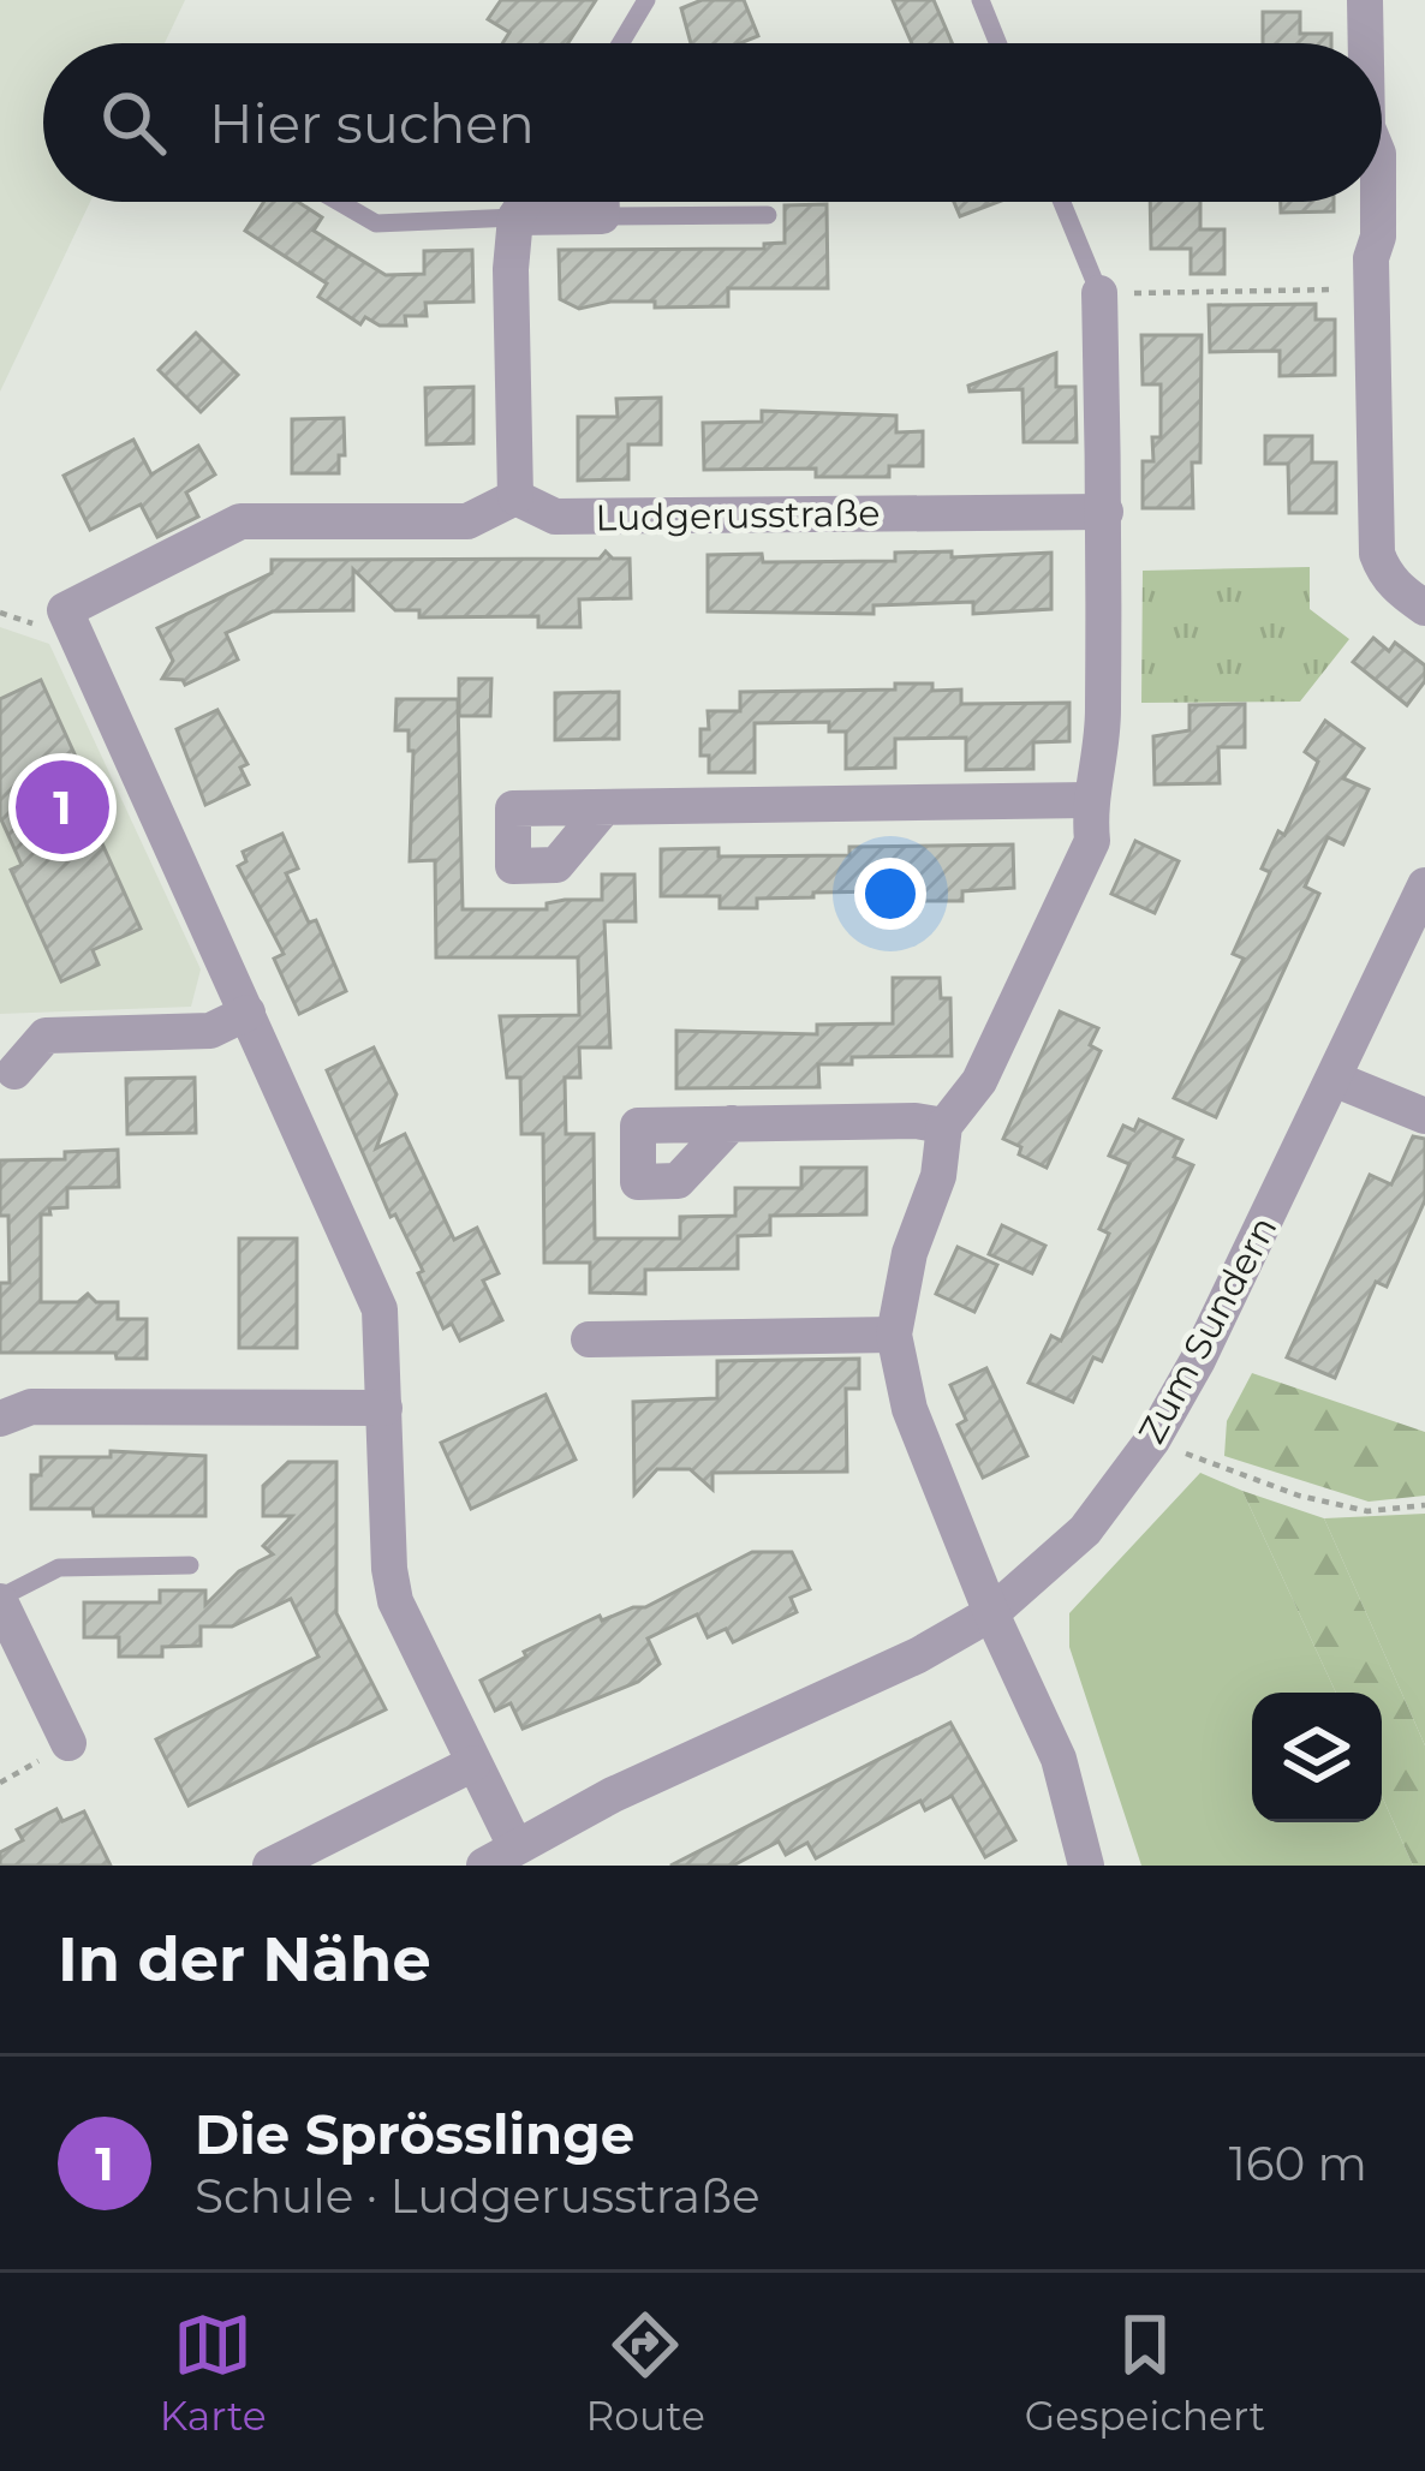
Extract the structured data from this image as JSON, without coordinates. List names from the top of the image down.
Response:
{
  "streets": {
    "street": ["Ludgerusstraße", "Zum Sundern"]
  },
  "page": {
    "search": "Hier suchen",
    "pins": "1",
    "heading": "In der Nähe",
    "list": [
      {
        "mark": "1",
        "name": "Die Sprösslinge",
        "note": "Schule · Ludgerusstraße",
        "value": "160 m"
      }
    ],
    "nav": ["Karte", "Route", "Gespeichert"]
  }
}
